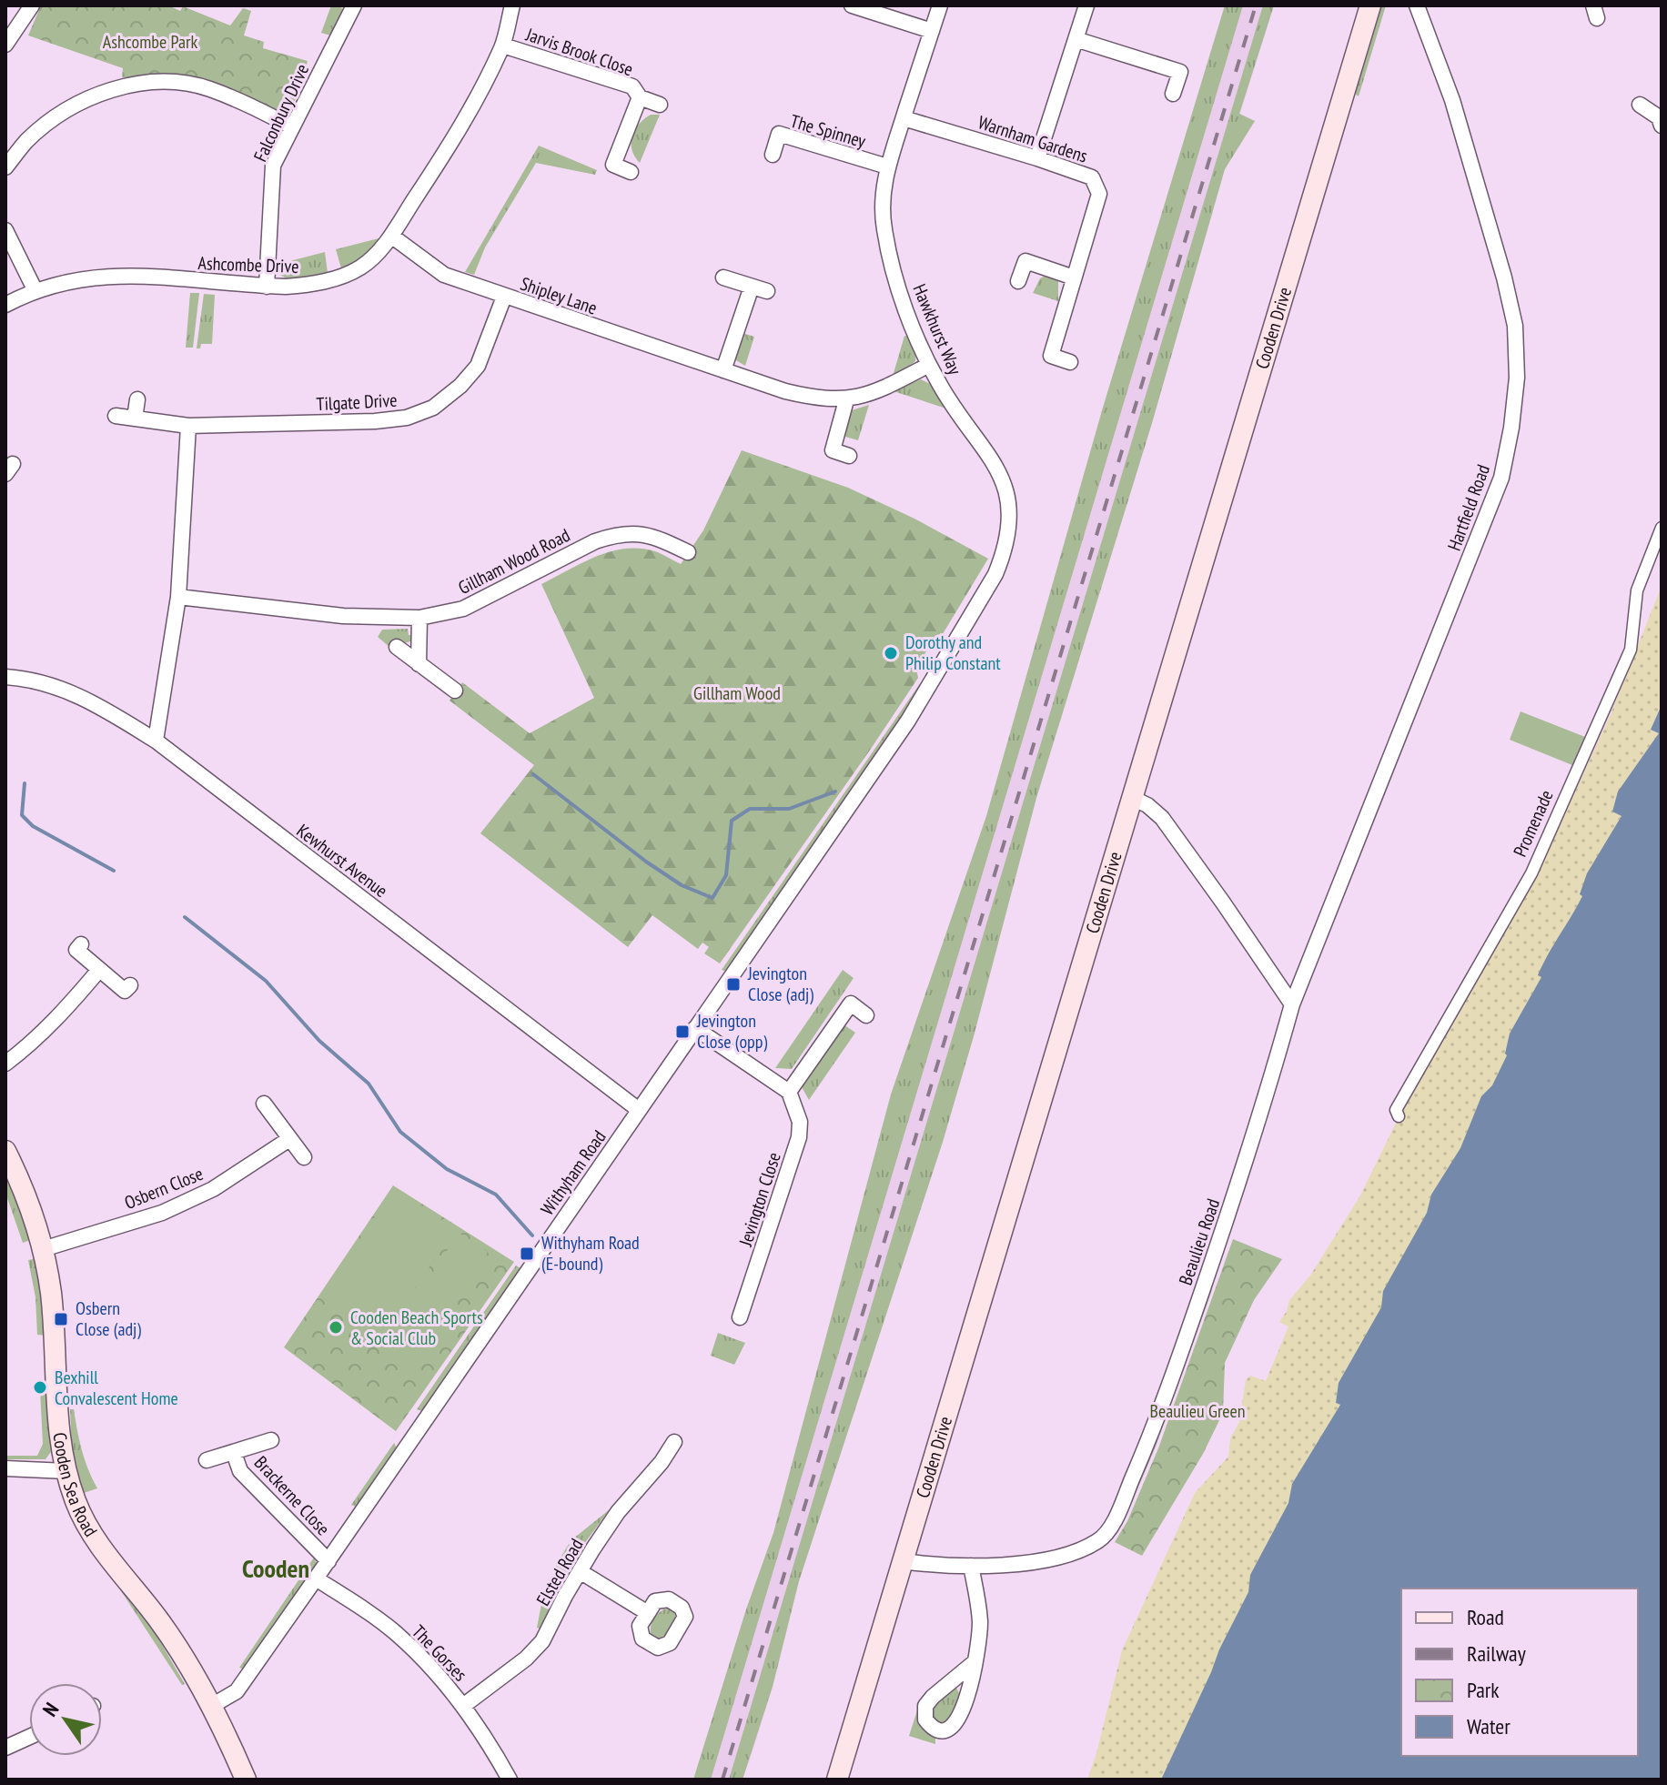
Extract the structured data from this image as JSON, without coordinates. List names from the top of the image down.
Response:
{
  "streets": {
    "main road": ["Cooden Drive", "Cooden Sea Road"],
    "street": [
      "Jarvis Brook Close",
      "Falconbury Drive",
      "The Spinney",
      "Warnham Gardens",
      "Ashcombe Drive",
      "Shipley Lane",
      "Hawkhurst Way",
      "Tilgate Drive",
      "Hartfield Road",
      "Gillham Wood Road",
      "Promenade",
      "Kewhurst Avenue",
      "Withyham Road",
      "Osbern Close",
      "Jevington Close",
      "Beaulieu Road",
      "Brackerne Close",
      "Elsted Road",
      "The Gorses"
    ]
  },
  "crossings": [
    ["Jarvis Brook Close", "Ashcombe Drive"],
    ["Falconbury Drive", "Ashcombe Drive"],
    ["The Spinney", "Hawkhurst Way"],
    ["Warnham Gardens", "Hawkhurst Way"],
    ["Ashcombe Drive", "Shipley Lane"],
    ["Shipley Lane", "Hawkhurst Way"],
    ["Shipley Lane", "Tilgate Drive"],
    ["Cooden Drive", "Beaulieu Road"],
    ["Hawkhurst Way", "Withyham Road"],
    ["Hartfield Road", "Beaulieu Road"],
    ["Kewhurst Avenue", "Withyham Road"],
    ["Withyham Road", "Cooden Sea Road"],
    ["Withyham Road", "Brackerne Close"],
    ["Withyham Road", "The Gorses"],
    ["Osbern Close", "Cooden Sea Road"],
    ["Elsted Road", "The Gorses"]
  ],
  "districts": ["Cooden"],
  "parks": ["Ashcombe Park", "Gillham Wood", "Beaulieu Green"],
  "places": {
    "other": ["Dorothy and Philip Constant", "Cooden Beach Sports & Social Club", "Bexhill Convalescent Home"],
    "transit": [
      "Jevington Close (adj)",
      "Jevington Close (opp)",
      "Withyham Road (E-bound)",
      "Osbern Close (adj)"
    ]
  },
  "legend": [
    "Road",
    "Railway",
    "Park",
    "Water"
  ],
  "north": "top left"
}
